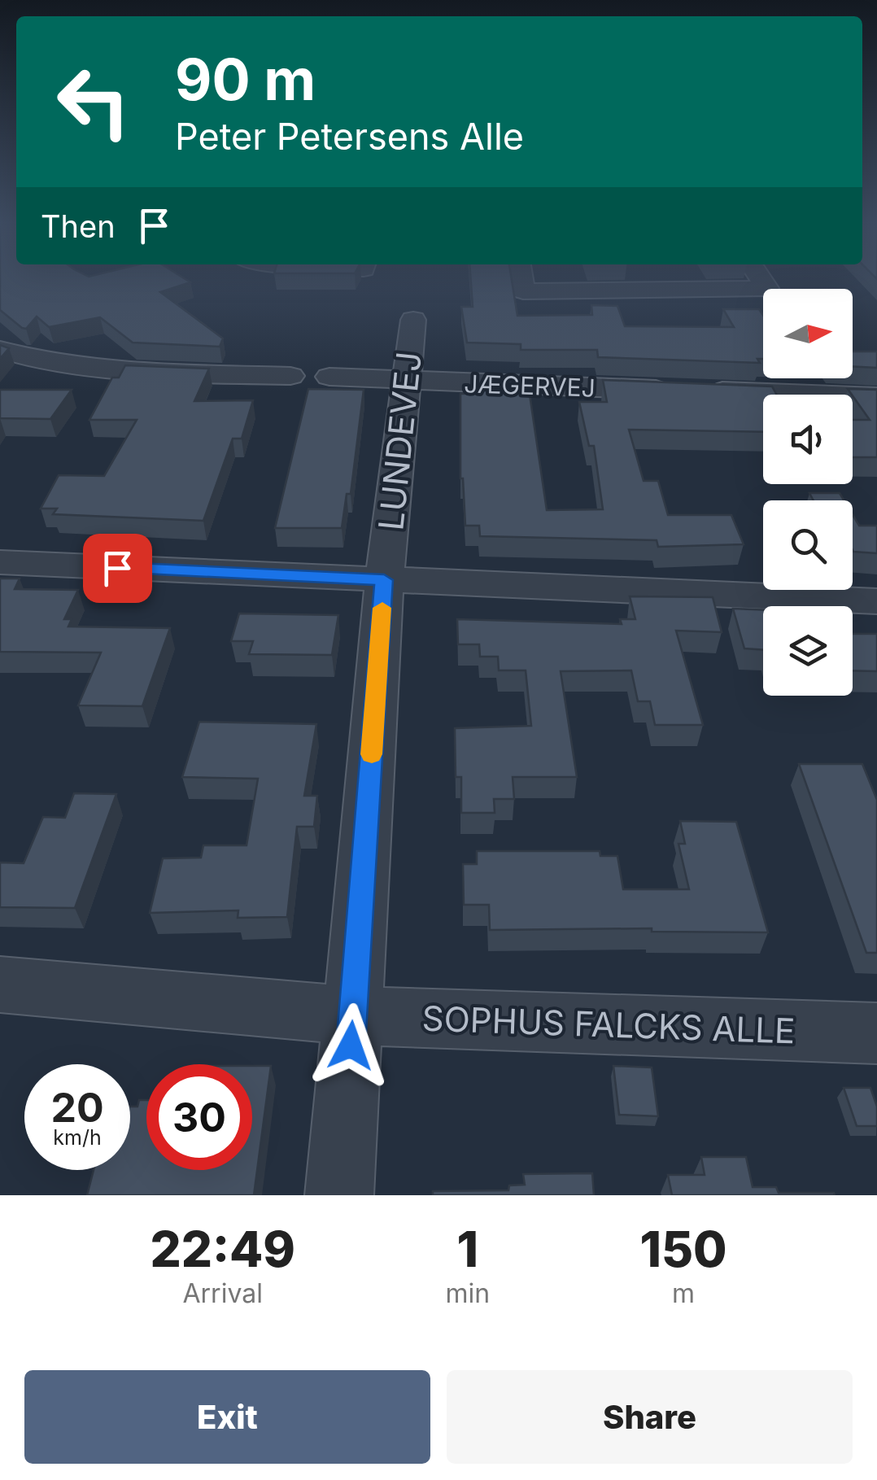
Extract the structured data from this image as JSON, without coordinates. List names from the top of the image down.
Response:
{
  "streets": {
    "street": ["JÆGERVEJ", "LUNDEVEJ", "SOPHUS FALCKS ALLE"]
  },
  "crossings": [
    ["JÆGERVEJ", "LUNDEVEJ"],
    ["LUNDEVEJ", "SOPHUS FALCKS ALLE"]
  ],
  "north": "right",
  "page": {
    "turn": ["90 m", "Peter Petersens Alle"],
    "then": "Then",
    "speed": "20 km/h",
    "limit": "30",
    "eta": [
      "22:49",
      "Arrival",
      "1",
      "min",
      "150",
      "m"
    ],
    "buttons": ["Exit", "Share"]
  }
}
